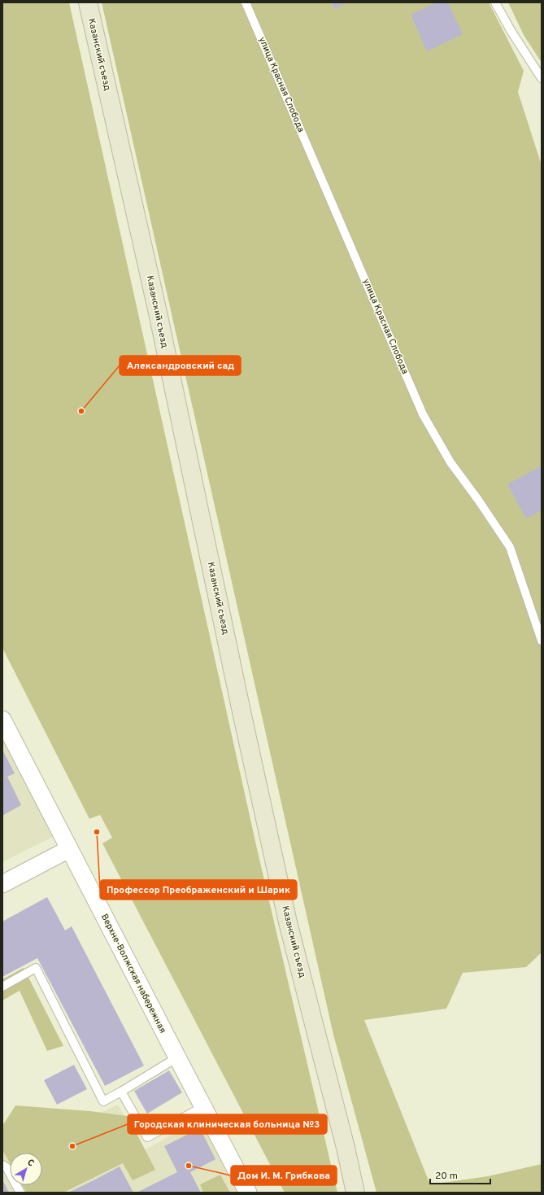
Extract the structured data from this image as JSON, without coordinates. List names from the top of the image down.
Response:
{
  "streets": {
    "main road": ["Казанский съезд"],
    "street": ["Верхне-Волжская набережная"],
    "lane": ["улица Красная Слобода"]
  },
  "places": [
    "Александровский сад",
    "Профессор Преображенский и Шарик",
    "Городская клиническая больница №3",
    "Дом И. М. Грибкова"
  ],
  "scale_bar": "20 m",
  "north": "top right"
}
